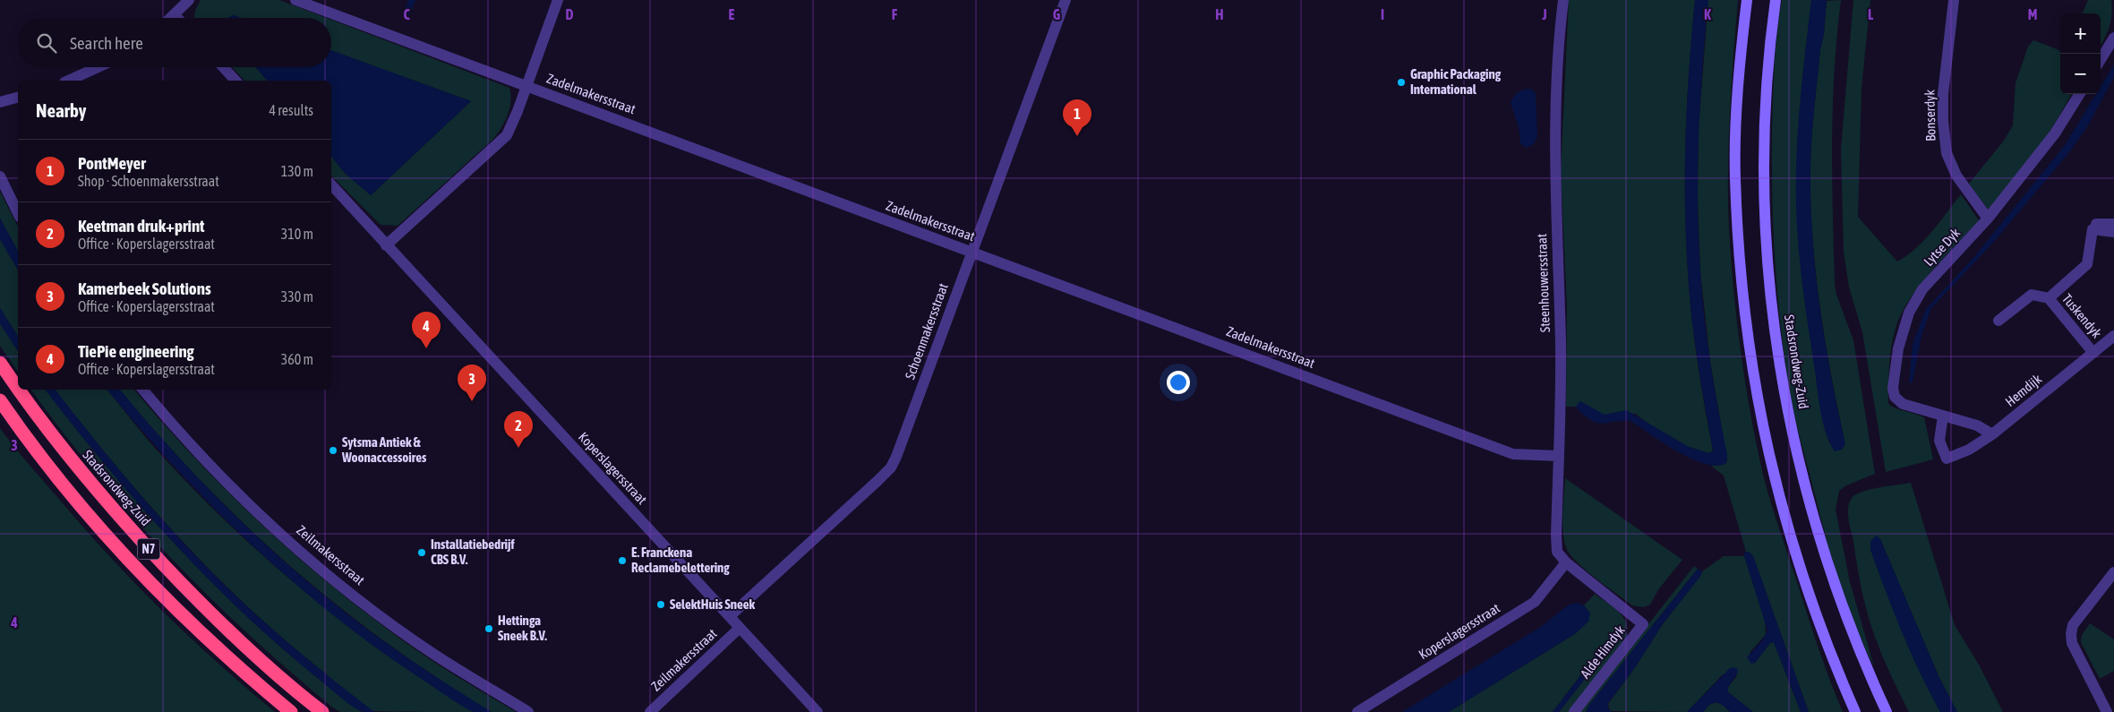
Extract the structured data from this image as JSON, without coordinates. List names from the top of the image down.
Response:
{
  "streets": {
    "highway": ["Stadsrondweg-Zuid", "N7"],
    "street": [
      "Zadelmakersstraat",
      "Bonserdyk",
      "Lytse Dyk",
      "Steenhouwersstraat",
      "Tuskendyk",
      "Schoenmakersstraat",
      "Hemdijk",
      "Koperslagersstraat",
      "Zeilmakersstraat",
      "Alde Himdyk"
    ]
  },
  "crossings": [
    ["Zadelmakersstraat", "Steenhouwersstraat"],
    ["Zadelmakersstraat", "Schoenmakersstraat"],
    ["Bonserdyk", "Lytse Dyk"],
    ["Lytse Dyk", "Hemdijk"],
    ["Steenhouwersstraat", "Koperslagersstraat"],
    ["Steenhouwersstraat", "Alde Himdyk"],
    ["Tuskendyk", "Hemdijk"],
    ["Schoenmakersstraat", "Koperslagersstraat"],
    ["Koperslagersstraat", "Zeilmakersstraat"],
    ["Koperslagersstraat", "Alde Himdyk"]
  ],
  "places": [
    "Graphic Packaging International",
    "Sytsma Antiek & Woonaccessoires",
    "Installatiebedrijf CBS B.V.",
    "E. Franckena Reclamebelettering",
    "SelektHuis Sneek",
    "Hettinga Sneek B.V."
  ],
  "page": {
    "map_buttons": ["+", "−"],
    "search": "Search here",
    "heading": ["Nearby", "4 results"],
    "pins": [
      "1",
      "4",
      "3",
      "2"
    ],
    "list": [
      {
        "mark": "1",
        "name": "PontMeyer",
        "note": "Shop · Schoenmakersstraat",
        "value": "130 m"
      },
      {
        "mark": "2",
        "name": "Keetman druk+print",
        "note": "Office · Koperslagersstraat",
        "value": "310 m"
      },
      {
        "mark": "3",
        "name": "Kamerbeek Solutions",
        "note": "Office · Koperslagersstraat",
        "value": "330 m"
      },
      {
        "mark": "4",
        "name": "TiePie engineering",
        "note": "Office · Koperslagersstraat",
        "value": "360 m"
      }
    ]
  },
  "grid": {
    "columns": [
      "C",
      "D",
      "E",
      "F",
      "G",
      "H",
      "I",
      "J",
      "K",
      "L",
      "M"
    ],
    "rows": ["3", "4"]
  }
}
